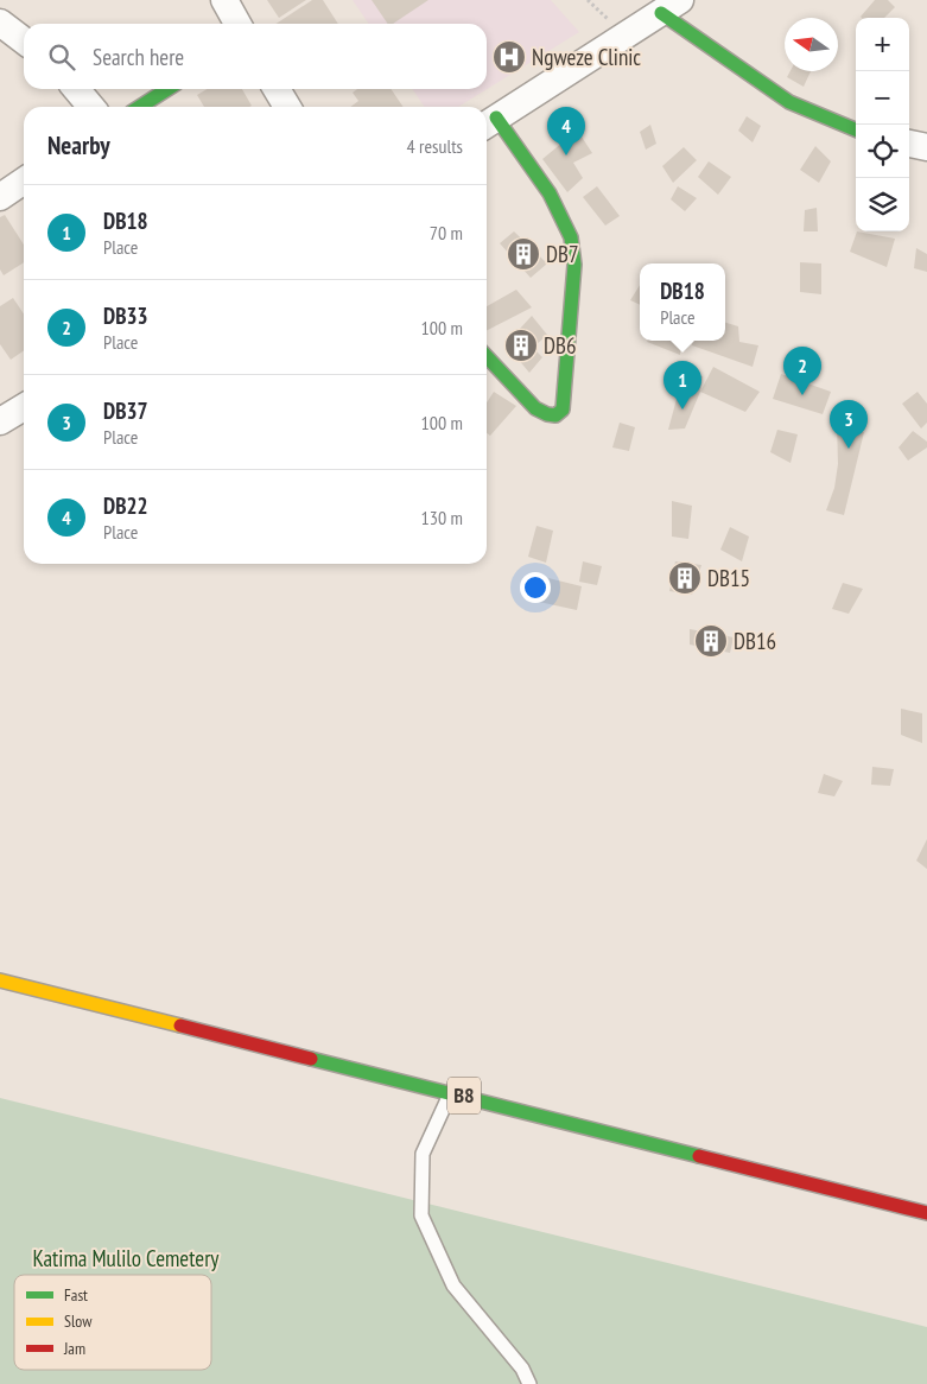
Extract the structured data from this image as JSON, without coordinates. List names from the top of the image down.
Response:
{
  "streets": {
    "main road": ["B8"]
  },
  "parks": ["Katima Mulilo Cemetery"],
  "places": {
    "hospital": ["Ngweze Clinic"],
    "building": [
      "DB7",
      "DB6",
      "DB15",
      "DB16"
    ]
  },
  "legend": ["Fast", "Slow", "Jam"],
  "north": "left",
  "page": {
    "map_buttons": ["+", "−"],
    "search": "Search here",
    "pins": [
      "4",
      "2",
      "1",
      "3"
    ],
    "heading": ["Nearby", "4 results"],
    "list": [
      {
        "mark": "1",
        "name": "DB18",
        "note": "Place",
        "value": "70 m"
      },
      {
        "mark": "2",
        "name": "DB33",
        "note": "Place",
        "value": "100 m"
      },
      {
        "mark": "3",
        "name": "DB37",
        "note": "Place",
        "value": "100 m"
      },
      {
        "mark": "4",
        "name": "DB22",
        "note": "Place",
        "value": "130 m"
      }
    ],
    "popup": ["DB18", "Place"]
  }
}
